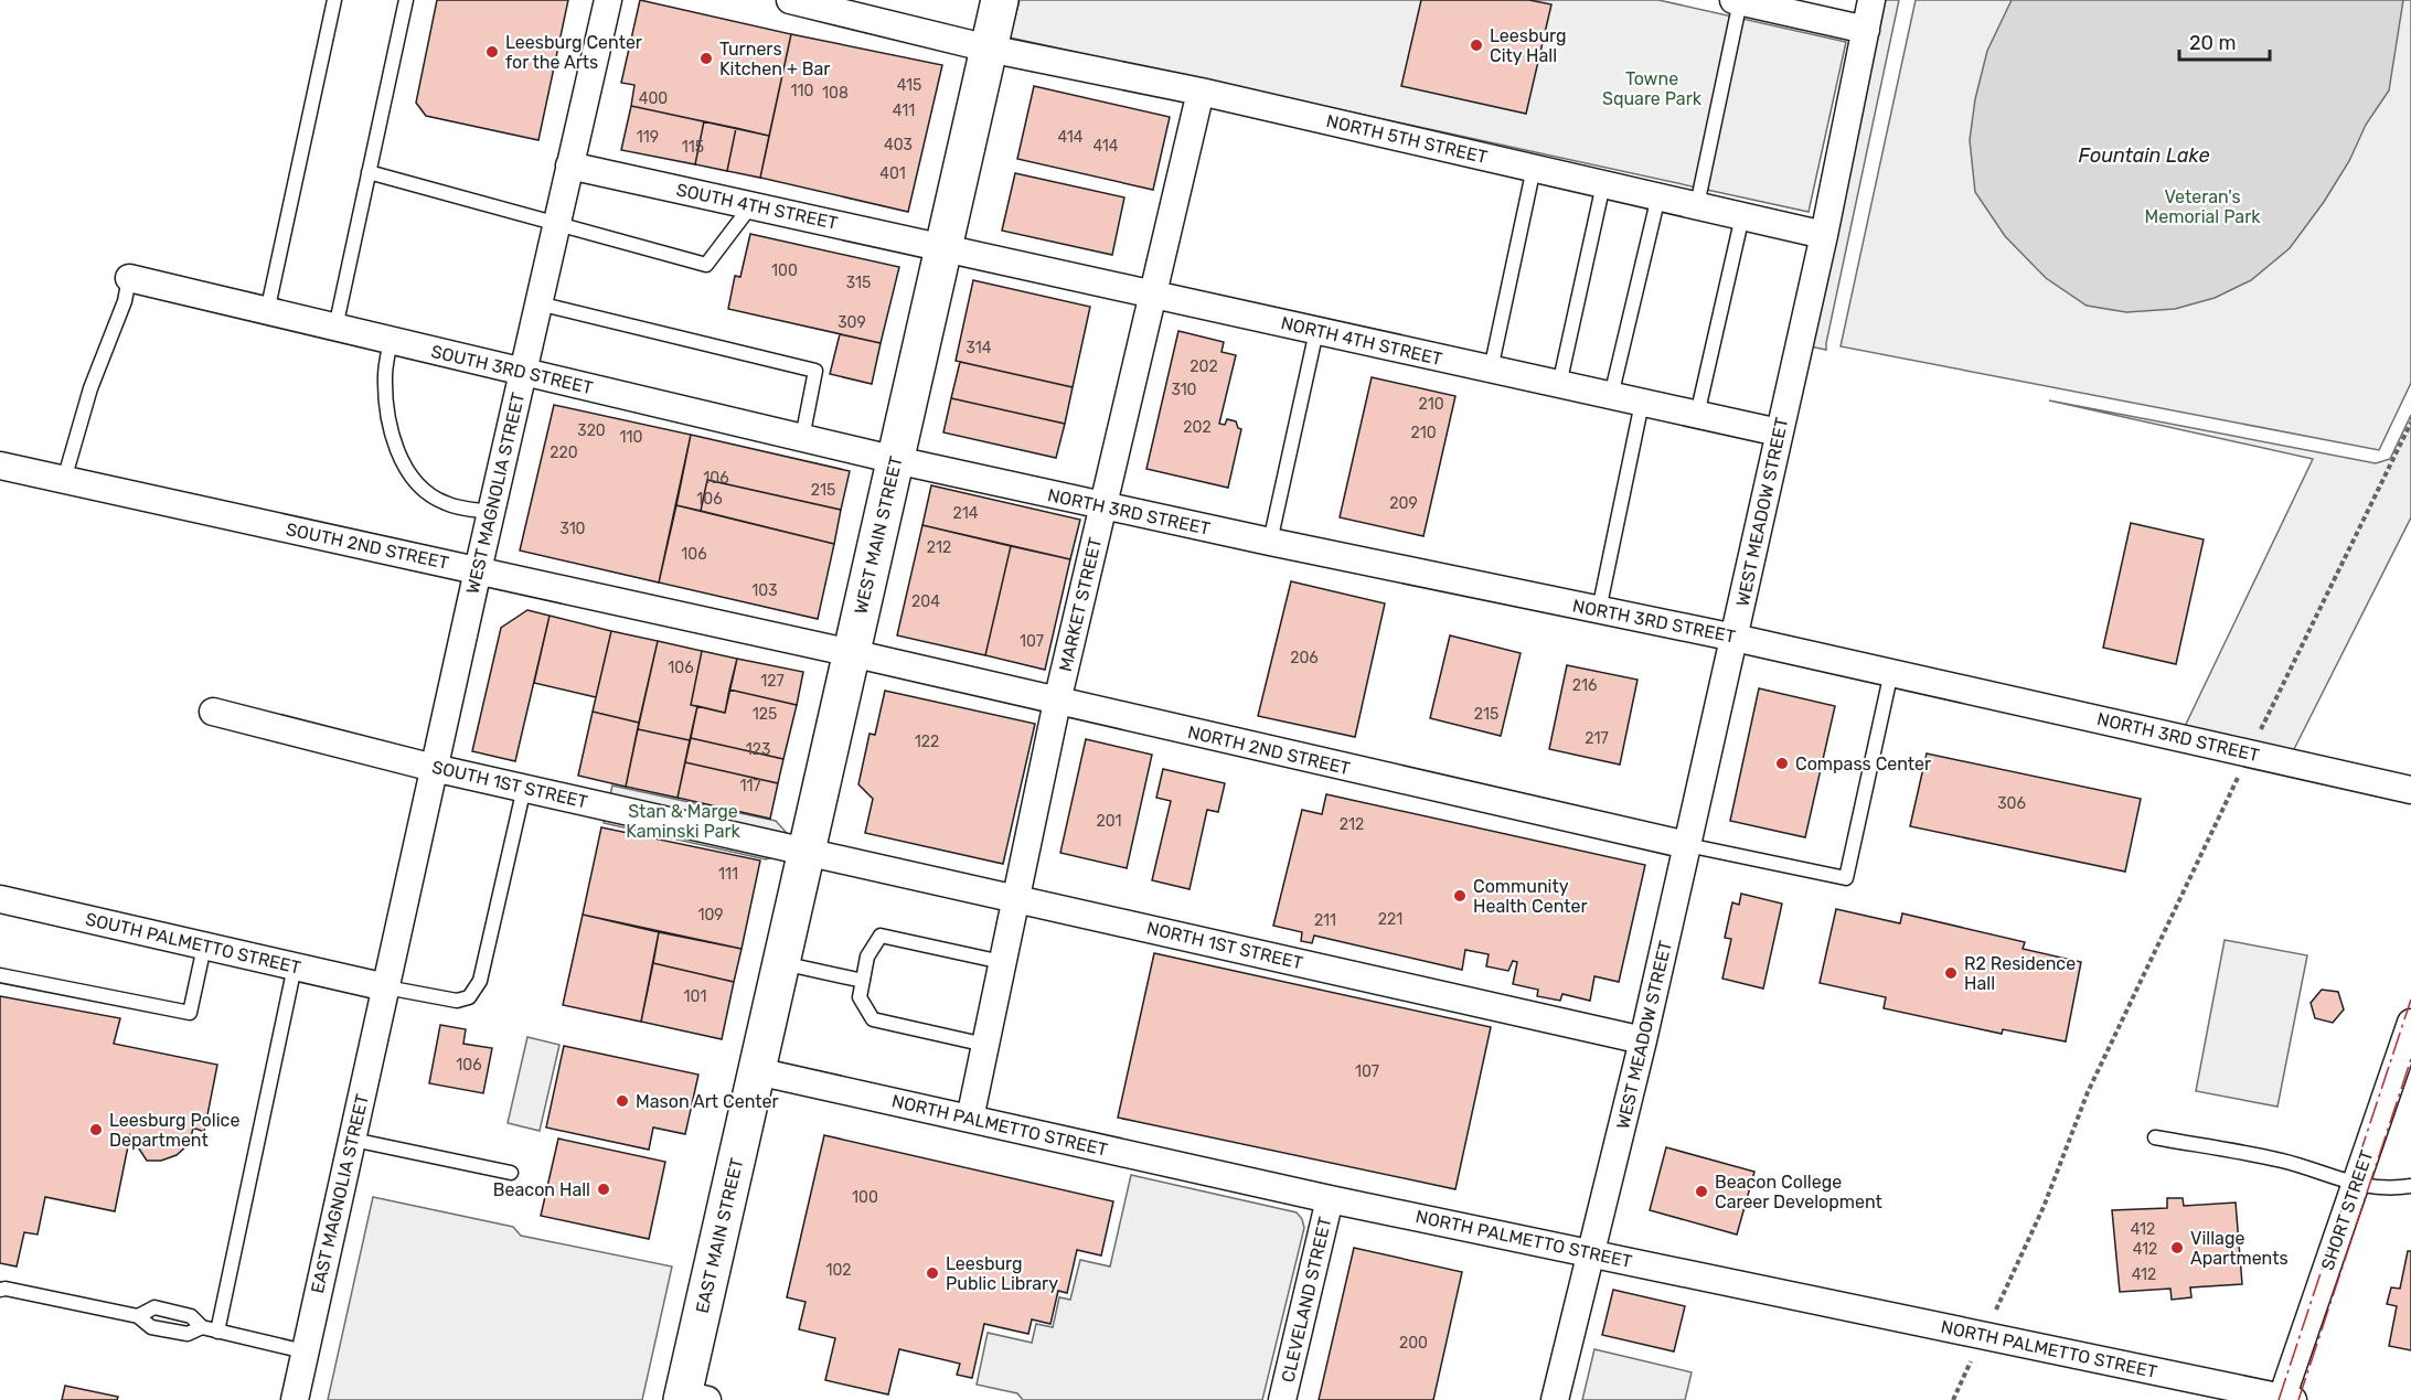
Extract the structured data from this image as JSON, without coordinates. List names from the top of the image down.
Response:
{
  "streets": {
    "main road": ["WEST MAIN STREET", "EAST MAIN STREET"],
    "street": [
      "NORTH 5TH STREET",
      "SOUTH 4TH STREET",
      "NORTH 4TH STREET",
      "SOUTH 3RD STREET",
      "WEST MAGNOLIA STREET",
      "NORTH 3RD STREET",
      "WEST MEADOW STREET",
      "SOUTH 2ND STREET",
      "MARKET STREET",
      "NORTH 2ND STREET",
      "SOUTH 1ST STREET",
      "SOUTH PALMETTO STREET",
      "NORTH 1ST STREET",
      "NORTH PALMETTO STREET",
      "EAST MAGNOLIA STREET",
      "SHORT STREET",
      "CLEVELAND STREET"
    ]
  },
  "crossings": [
    ["NORTH 5TH STREET", "WEST MEADOW STREET"],
    ["NORTH 5TH STREET", "WEST MAIN STREET"],
    ["NORTH 5TH STREET", "MARKET STREET"],
    ["SOUTH 4TH STREET", "NORTH 4TH STREET"],
    ["SOUTH 4TH STREET", "WEST MAGNOLIA STREET"],
    ["SOUTH 4TH STREET", "WEST MAIN STREET"],
    ["NORTH 4TH STREET", "WEST MEADOW STREET"],
    ["NORTH 4TH STREET", "WEST MAIN STREET"],
    ["NORTH 4TH STREET", "MARKET STREET"],
    ["SOUTH 3RD STREET", "WEST MAGNOLIA STREET"],
    ["SOUTH 3RD STREET", "NORTH 3RD STREET"],
    ["SOUTH 3RD STREET", "WEST MAIN STREET"],
    ["WEST MAGNOLIA STREET", "SOUTH 2ND STREET"],
    ["WEST MAGNOLIA STREET", "SOUTH 1ST STREET"],
    ["WEST MAGNOLIA STREET", "SOUTH PALMETTO STREET"],
    ["WEST MAGNOLIA STREET", "EAST MAGNOLIA STREET"],
    ["NORTH 3RD STREET", "WEST MEADOW STREET"],
    ["NORTH 3RD STREET", "WEST MAIN STREET"],
    ["NORTH 3RD STREET", "MARKET STREET"],
    ["WEST MEADOW STREET", "NORTH 2ND STREET"],
    ["WEST MEADOW STREET", "NORTH 1ST STREET"],
    ["WEST MEADOW STREET", "NORTH PALMETTO STREET"],
    ["WEST MAIN STREET", "SOUTH 2ND STREET"],
    ["WEST MAIN STREET", "NORTH 2ND STREET"],
    ["WEST MAIN STREET", "SOUTH 1ST STREET"],
    ["WEST MAIN STREET", "NORTH 1ST STREET"],
    ["WEST MAIN STREET", "NORTH PALMETTO STREET"],
    ["WEST MAIN STREET", "EAST MAIN STREET"],
    ["SOUTH 2ND STREET", "NORTH 2ND STREET"],
    ["MARKET STREET", "NORTH 2ND STREET"],
    ["MARKET STREET", "NORTH 1ST STREET"],
    ["MARKET STREET", "NORTH PALMETTO STREET"],
    ["SOUTH 1ST STREET", "NORTH 1ST STREET"],
    ["SOUTH PALMETTO STREET", "EAST MAGNOLIA STREET"],
    ["NORTH PALMETTO STREET", "SHORT STREET"],
    ["NORTH PALMETTO STREET", "EAST MAIN STREET"],
    ["NORTH PALMETTO STREET", "CLEVELAND STREET"]
  ],
  "water": ["Fountain Lake"],
  "parks": ["Towne Square Park", "Veteran's Memorial Park", "Stan & Marge Kaminski Park"],
  "places": [
    "Leesburg City Hall",
    "Leesburg Center for the Arts",
    "Turners Kitchen + Bar",
    "Compass Center",
    "Community Health Center",
    "R2 Residence Hall",
    "Mason Art Center",
    "Leesburg Police Department",
    "Beacon Hall",
    "Beacon College Career Development",
    "Village Apartments",
    "Leesburg Public Library"
  ],
  "house_numbers": [
    "415",
    "110",
    "108",
    "400",
    "411",
    "119",
    "414",
    "403",
    "414",
    "115",
    "401",
    "100",
    "315",
    "309",
    "314",
    "202",
    "310",
    "210",
    "202",
    "320",
    "210",
    "110",
    "220",
    "106",
    "215",
    "106",
    "209",
    "214",
    "310",
    "212",
    "106",
    "103",
    "204",
    "107",
    "206",
    "106",
    "127",
    "216",
    "125",
    "215",
    "217",
    "122",
    "123",
    "117",
    "306",
    "201",
    "212",
    "111",
    "109",
    "221",
    "211",
    "101",
    "106",
    "107",
    "100",
    "412",
    "412",
    "102",
    "412",
    "200"
  ],
  "scale_bar": "20 m"
}
